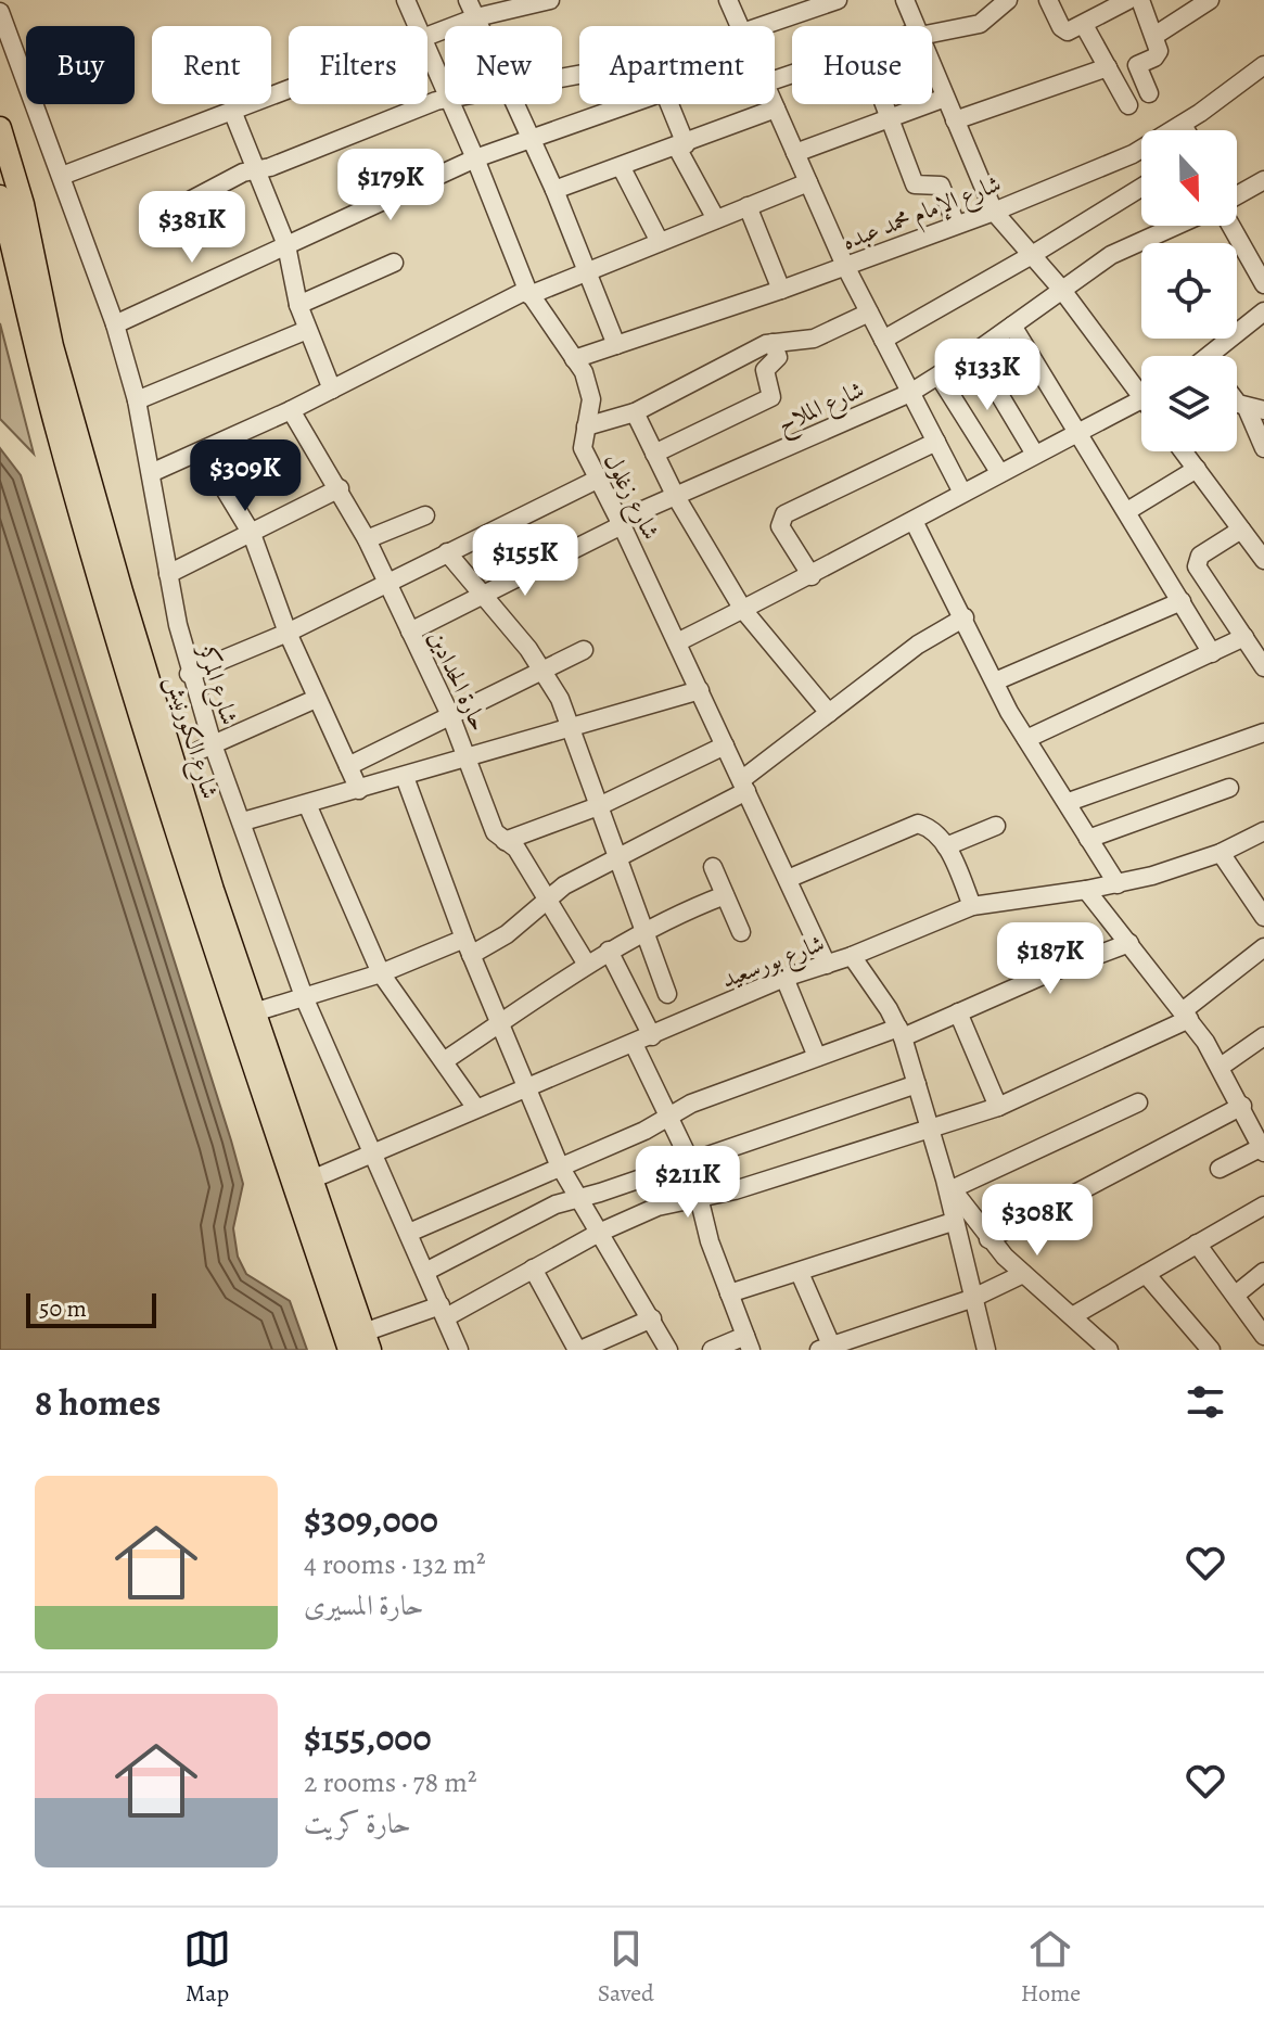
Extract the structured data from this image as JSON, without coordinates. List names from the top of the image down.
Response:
{
  "streets": {
    "main road": ["شارع الكورنيش"],
    "street": [
      "شارع الإمام محمد عبده",
      "شارع الملاح",
      "شارع زغلول",
      "حارة الحدادين",
      "شارع المركز",
      "شارع بورسعيد"
    ]
  },
  "crossings": [
    ["شارع الإمام محمد عبده", "شارع زغلول"],
    ["شارع الملاح", "شارع زغلول"],
    ["شارع الملاح", "حارة الحدادين"],
    ["شارع زغلول", "شارع بورسعيد"],
    ["شارع المركز", "شارع بورسعيد"],
    ["شارع الكورنيش", "شارع بورسعيد"]
  ],
  "scale_bar": "50 m",
  "north": "bottom",
  "page": {
    "chip": [
      "Buy",
      "Rent",
      "Filters",
      "New",
      "Apartment",
      "House"
    ],
    "price": [
      "$179K",
      "$381K",
      "$133K",
      "$309K",
      "$155K",
      "$187K",
      "$211K",
      "$308K"
    ],
    "scale": "50 m",
    "heading": "8 homes",
    "list": [
      {
        "name": "$309,000",
        "note": "4 rooms · 132 m² · حارة المسيرى"
      },
      {
        "name": "$155,000",
        "note": "2 rooms · 78 m² · حارة كريت"
      }
    ],
    "tabs": ["Map", "Saved", "Home"]
  }
}
